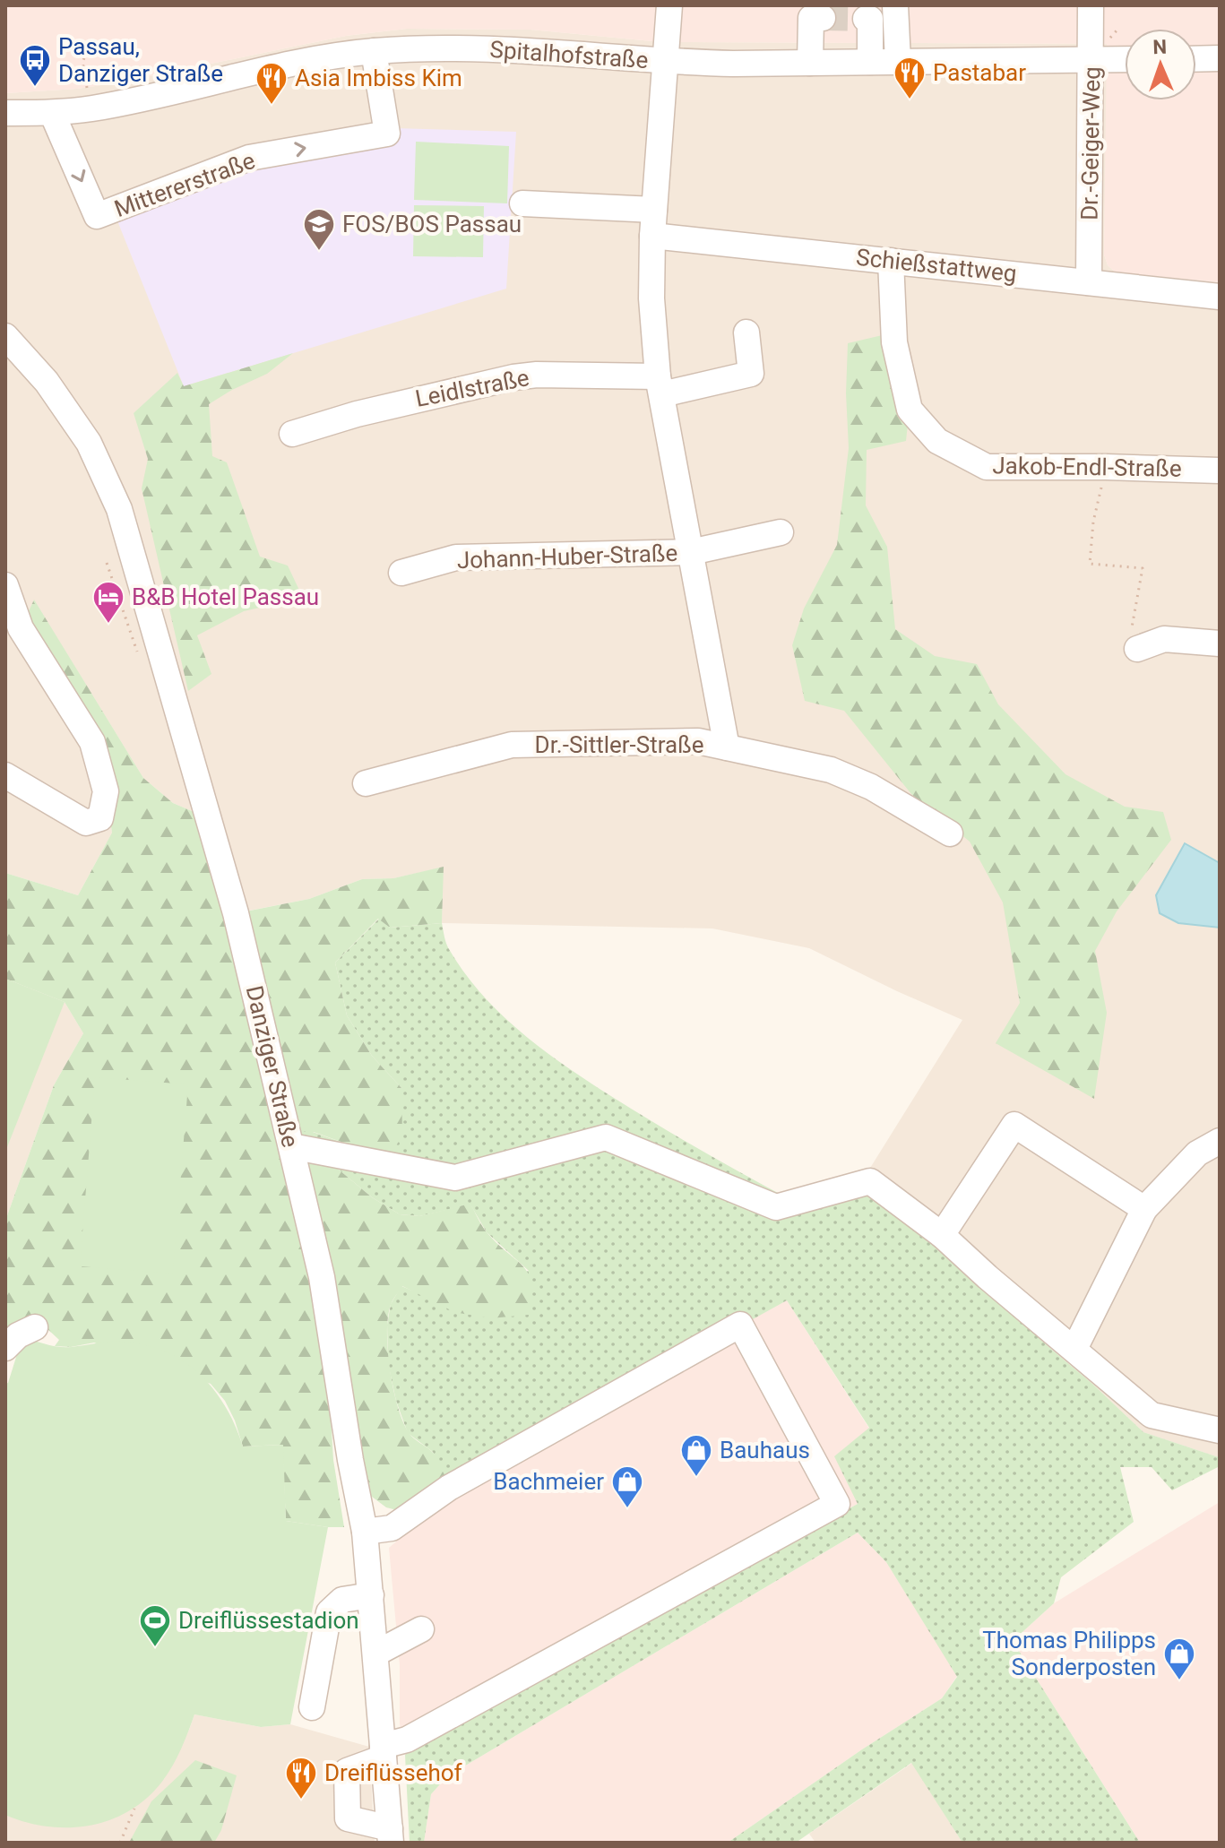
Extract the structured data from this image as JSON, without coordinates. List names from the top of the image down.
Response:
{
  "streets": {
    "street": [
      "Spitalhofstraße",
      "Dr.-Geiger-Weg",
      "Mittererstraße",
      "Schießstattweg",
      "Leidlstraße",
      "Jakob-Endl-Straße",
      "Johann-Huber-Straße",
      "Dr.-Sittler-Straße",
      "Danziger Straße"
    ]
  },
  "crossings": [
    ["Spitalhofstraße", "Dr.-Geiger-Weg"],
    ["Spitalhofstraße", "Mittererstraße"],
    ["Dr.-Geiger-Weg", "Schießstattweg"],
    ["Schießstattweg", "Jakob-Endl-Straße"]
  ],
  "places": {
    "bus stop": ["Passau, Danziger Straße"],
    "restaurant": ["Pastabar", "Asia Imbiss Kim", "Dreiflüssehof"],
    "school or university": ["FOS/BOS Passau"],
    "hotel": ["B&B Hotel Passau"],
    "shop": ["Bauhaus", "Bachmeier", "Thomas Philipps Sonderposten"],
    "sports": ["Dreiflüssestadion"]
  },
  "north": "top"
}
